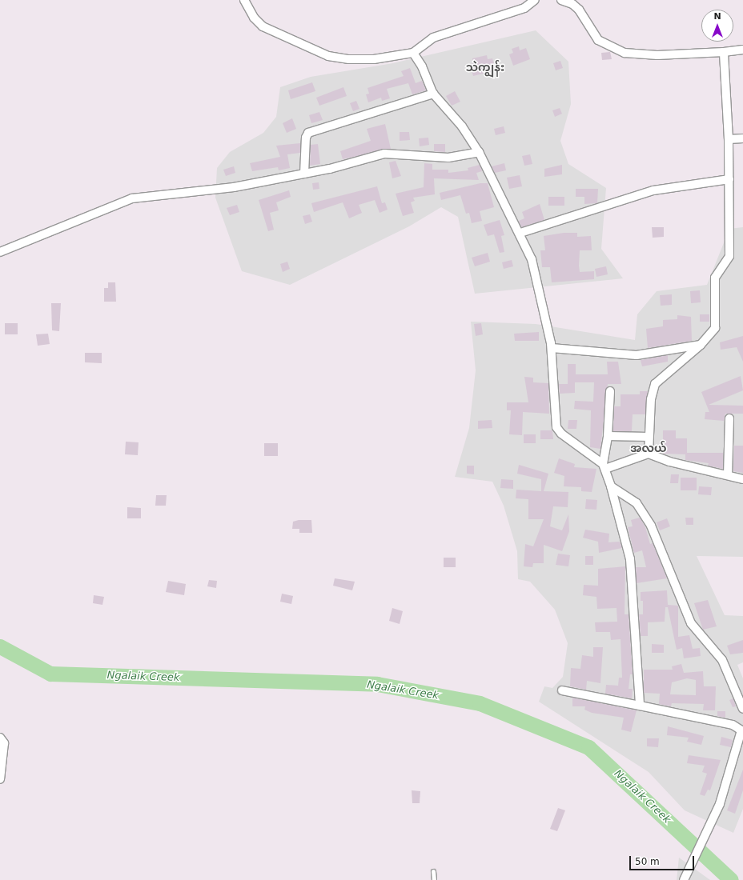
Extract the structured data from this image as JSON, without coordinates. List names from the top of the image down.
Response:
{
  "districts": ["သဲကျွန်း", "အလယ်"],
  "water": ["Ngalaik Creek"],
  "scale_bar": "50 m",
  "north": "top"
}
